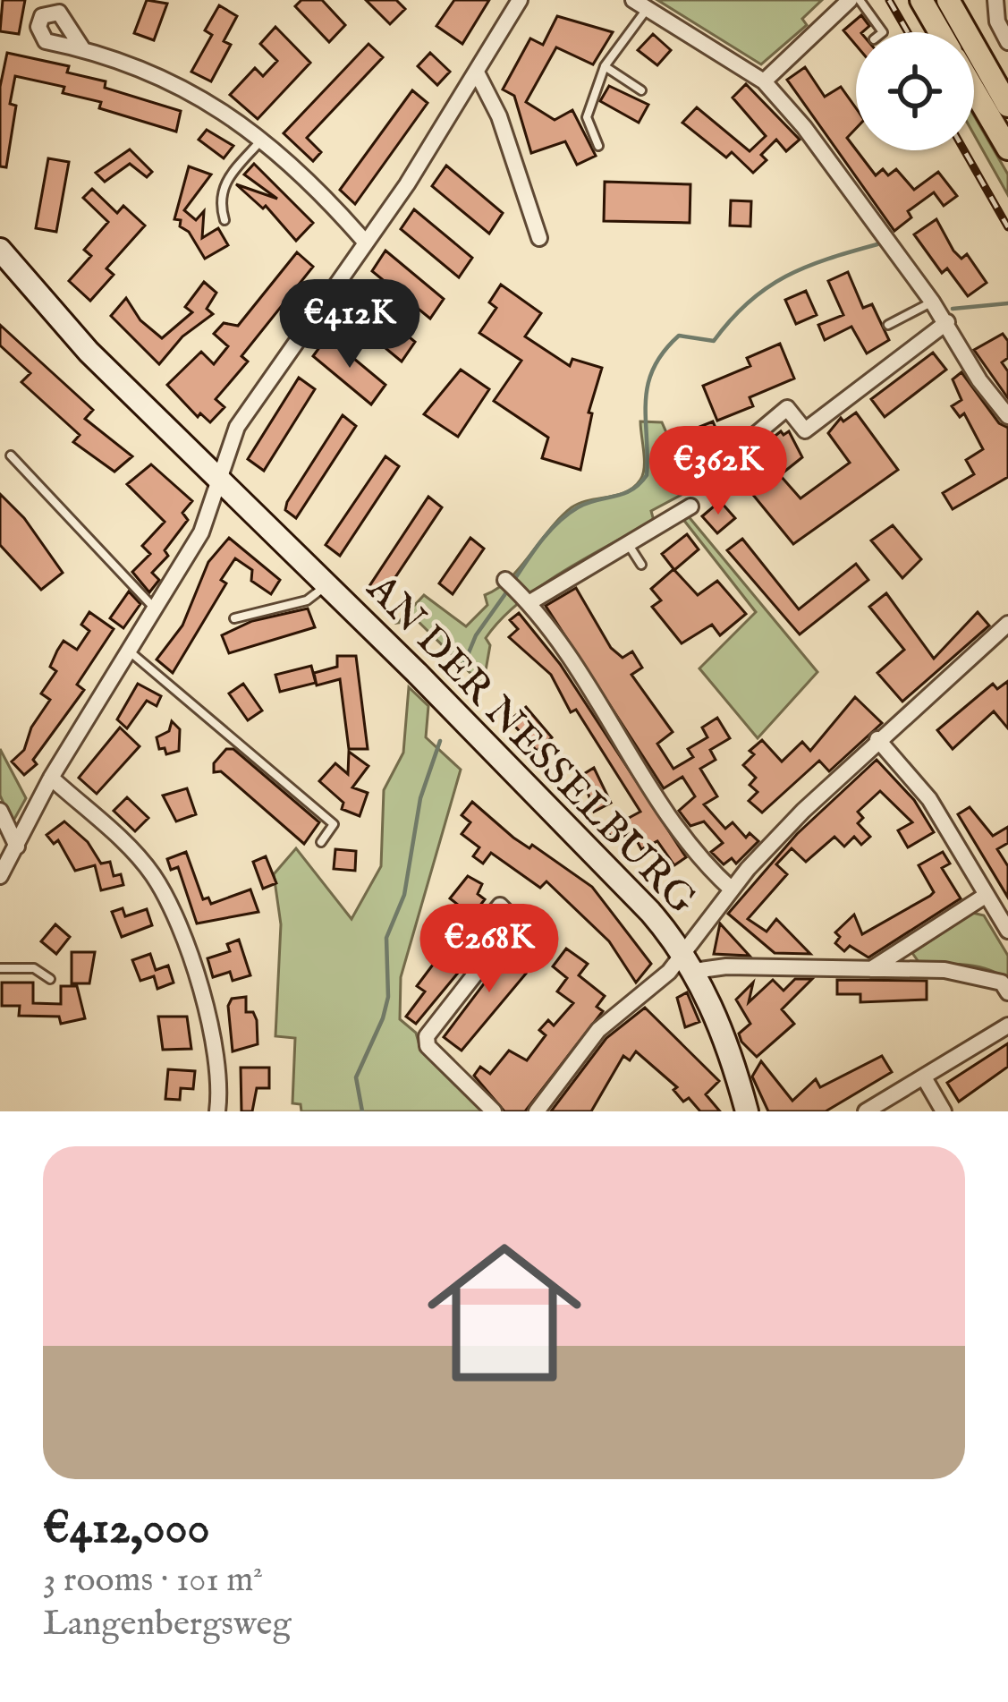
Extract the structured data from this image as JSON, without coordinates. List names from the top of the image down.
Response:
{
  "streets": {
    "street": ["AN DER NESSELBURG"]
  },
  "page": {
    "price": ["€412K", "€362K", "€268K"],
    "list": [
      {
        "name": "€412,000",
        "note": "3 rooms · 101 m² · Langenbergsweg"
      }
    ]
  }
}
